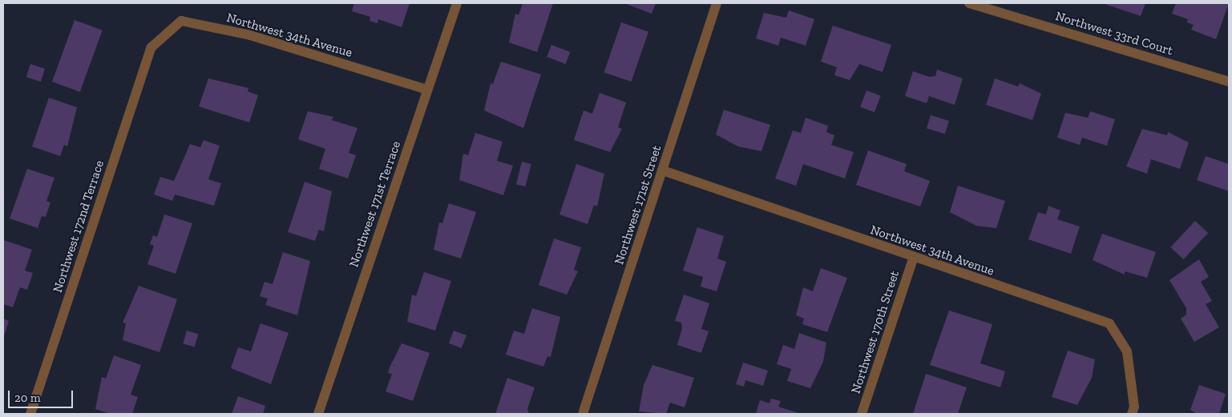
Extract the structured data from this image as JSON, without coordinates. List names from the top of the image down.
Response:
{
  "streets": {
    "street": [
      "Northwest 33rd Court",
      "Northwest 34th Avenue",
      "Northwest 171st Terrace",
      "Northwest 171st Street",
      "Northwest 172nd Terrace",
      "Northwest 170th Street"
    ]
  },
  "crossings": [
    ["Northwest 34th Avenue", "Northwest 171st Terrace"],
    ["Northwest 34th Avenue", "Northwest 171st Street"],
    ["Northwest 34th Avenue", "Northwest 172nd Terrace"],
    ["Northwest 34th Avenue", "Northwest 170th Street"]
  ],
  "scale_bar": "20 m"
}
